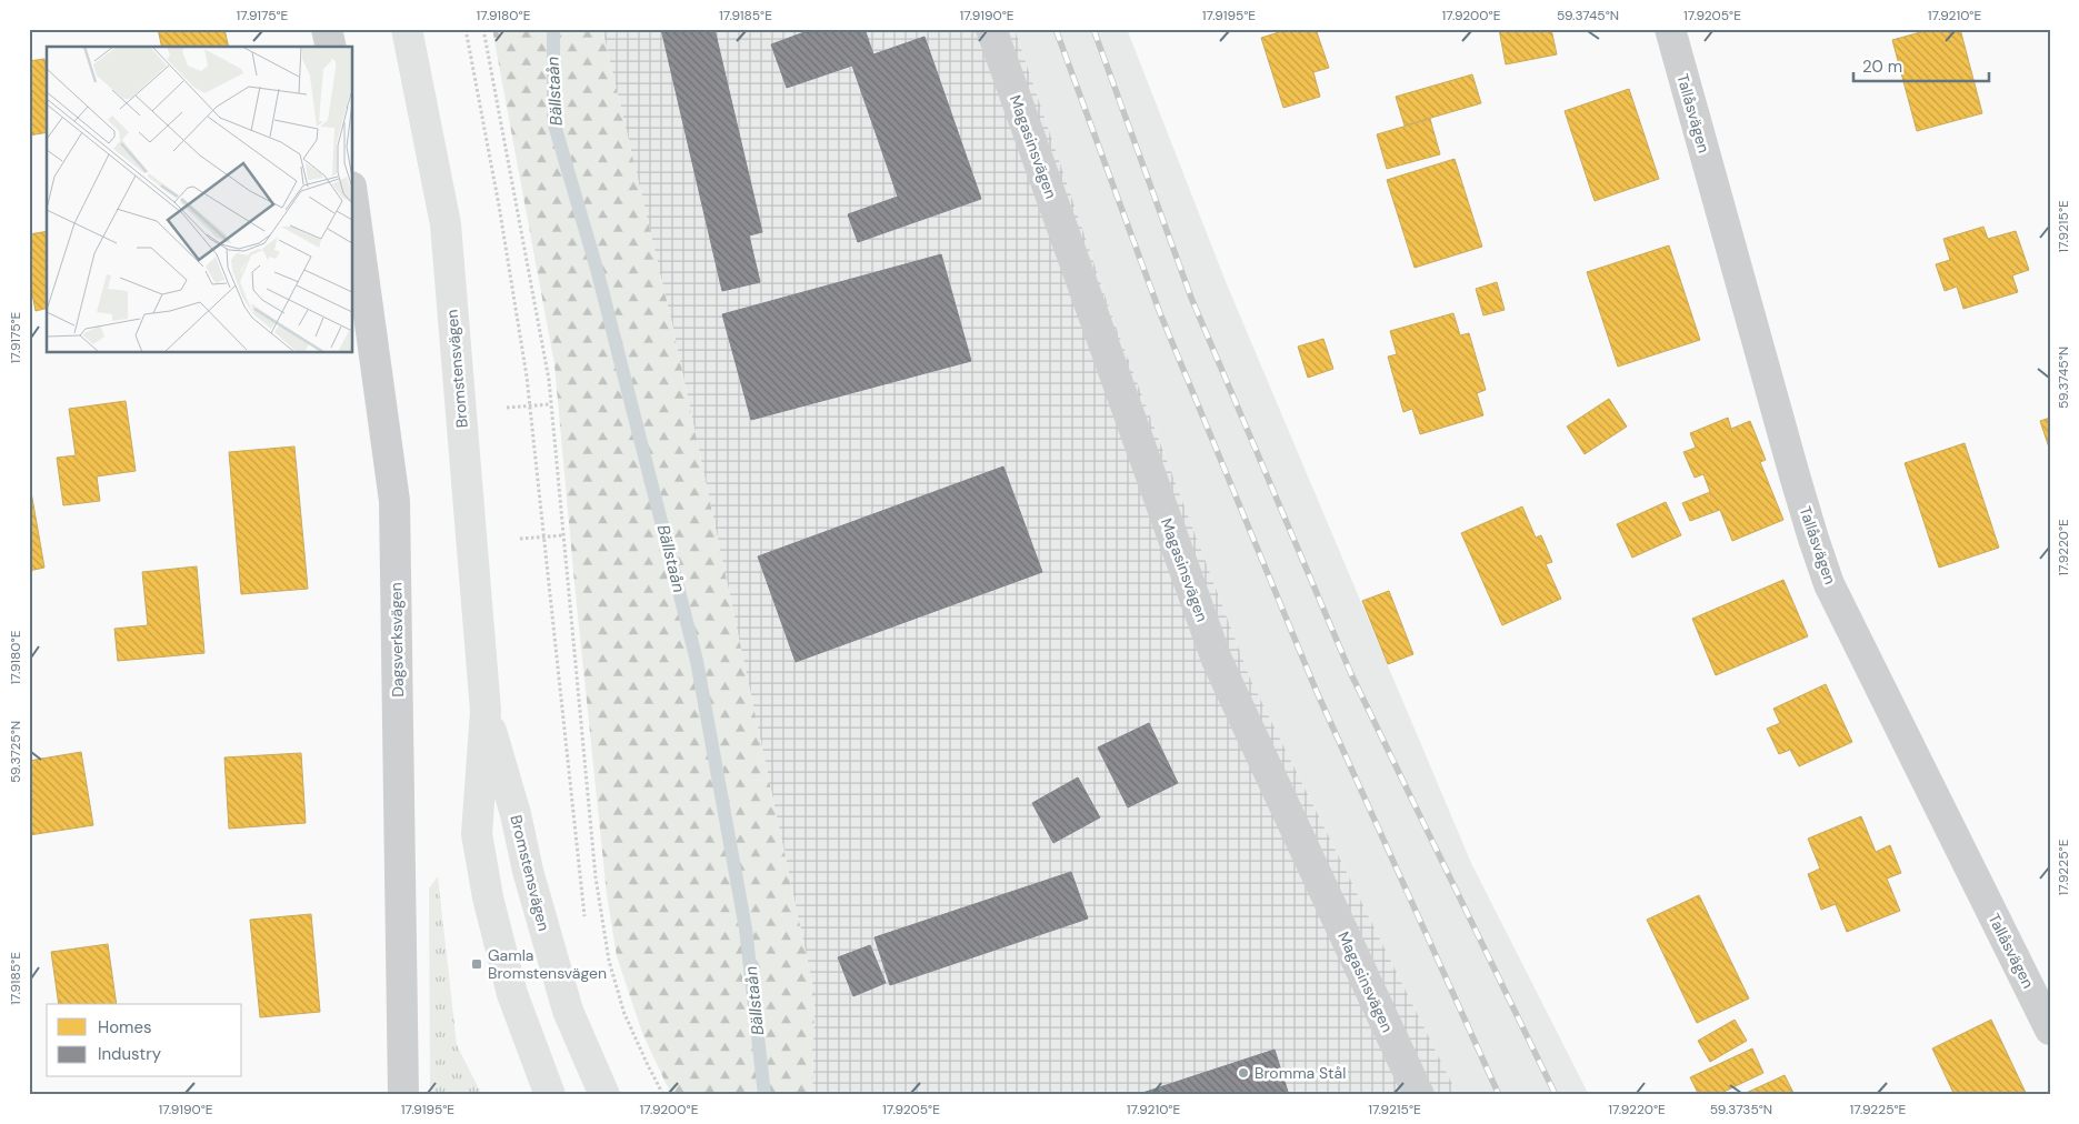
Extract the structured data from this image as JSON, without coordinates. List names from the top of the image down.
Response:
{
  "streets": {
    "street": [
      "Tallåsvägen",
      "Magasinsvägen",
      "Bromstensvägen",
      "Dagsverksvägen"
    ]
  },
  "water": ["Bällstaån"],
  "places": {
    "transit": ["Gamla Bromstensvägen"],
    "other": ["Bromma Stål"]
  },
  "legend": ["Homes", "Industry"],
  "scale_bar": "20 m",
  "coordinates": [
    "17.9175°E",
    "17.9180°E",
    "17.9185°E",
    "17.9190°E",
    "17.9195°E",
    "17.9200°E",
    "59.3745°N",
    "17.9205°E",
    "17.9210°E",
    "17.9215°E",
    "17.9220°E",
    "59.3725°N",
    "17.9225°E",
    "59.3735°N"
  ]
}
